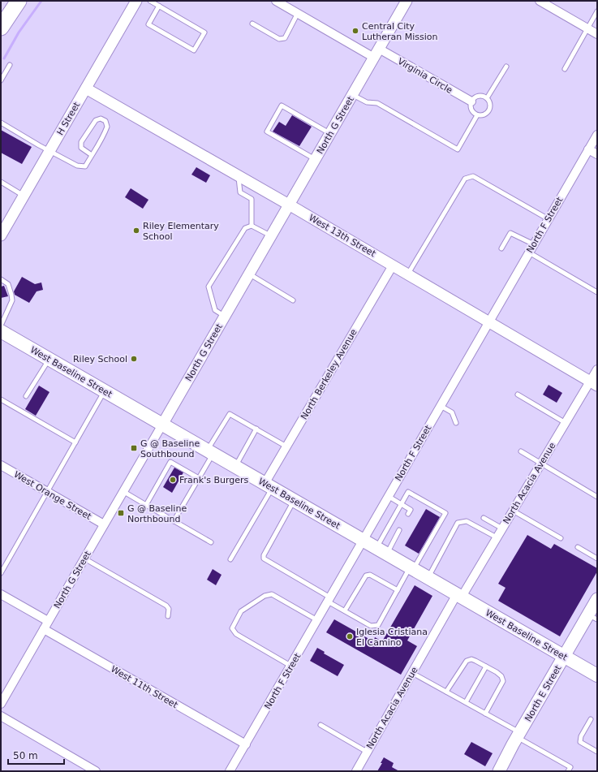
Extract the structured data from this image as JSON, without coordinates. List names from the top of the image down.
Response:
{
  "streets": {
    "main road": ["West Baseline Street", "North E Street"],
    "street": [
      "Virginia Circle",
      "H Street",
      "North G Street",
      "North F Street",
      "West 13th Street",
      "North Berkeley Avenue",
      "North Acacia Avenue",
      "West Orange Street",
      "West 11th Street"
    ]
  },
  "crossings": [
    ["Virginia Circle", "North G Street"],
    ["H Street", "West 13th Street"],
    ["North G Street", "West 13th Street"],
    ["North G Street", "West Baseline Street"],
    ["North G Street", "West Orange Street"],
    ["North G Street", "West 11th Street"],
    ["North F Street", "West 13th Street"],
    ["North F Street", "West Baseline Street"],
    ["North F Street", "West 11th Street"],
    ["West 13th Street", "North Berkeley Avenue"],
    ["West 13th Street", "North Acacia Avenue"],
    ["West Baseline Street", "North Berkeley Avenue"],
    ["West Baseline Street", "North Acacia Avenue"],
    ["West Baseline Street", "North E Street"]
  ],
  "places": {
    "other": [
      "Central City Lutheran Mission",
      "Riley Elementary School",
      "Riley School",
      "Frank's Burgers",
      "Iglesia Cristiana El Camino"
    ],
    "transit": ["G @ Baseline Southbound", "G @ Baseline Northbound"]
  },
  "scale_bar": "50 m"
}
